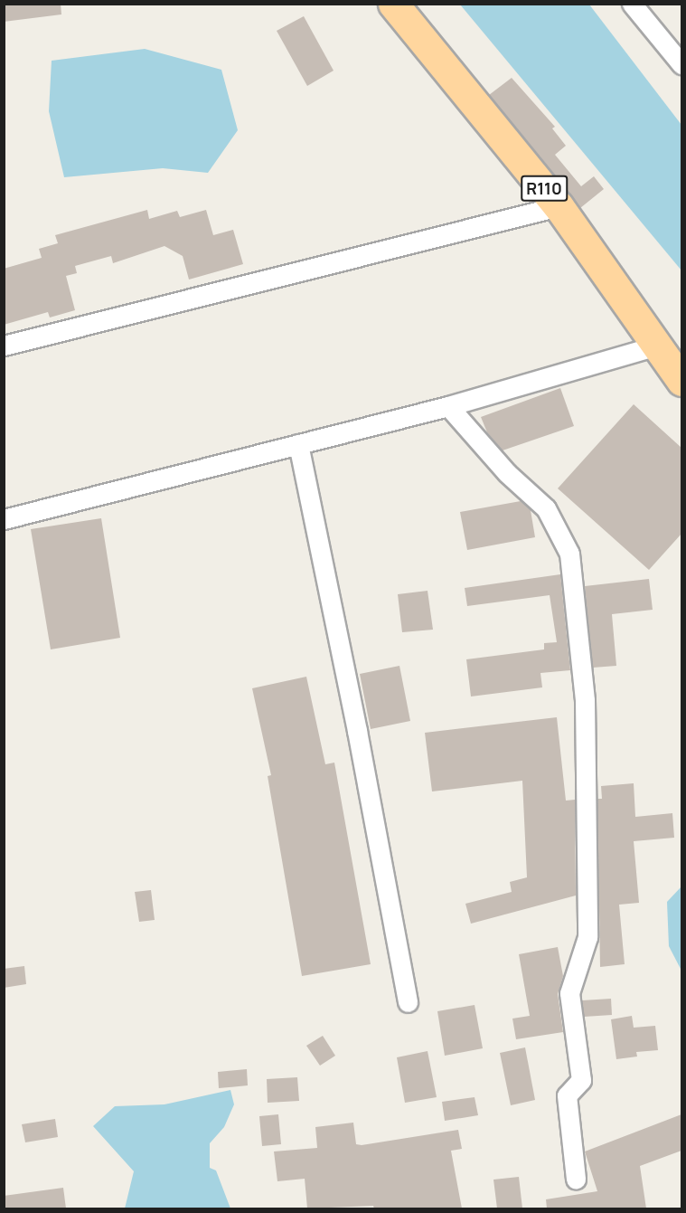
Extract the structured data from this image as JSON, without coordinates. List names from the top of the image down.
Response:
{
  "streets": {
    "main road": ["R110"]
  }
}
